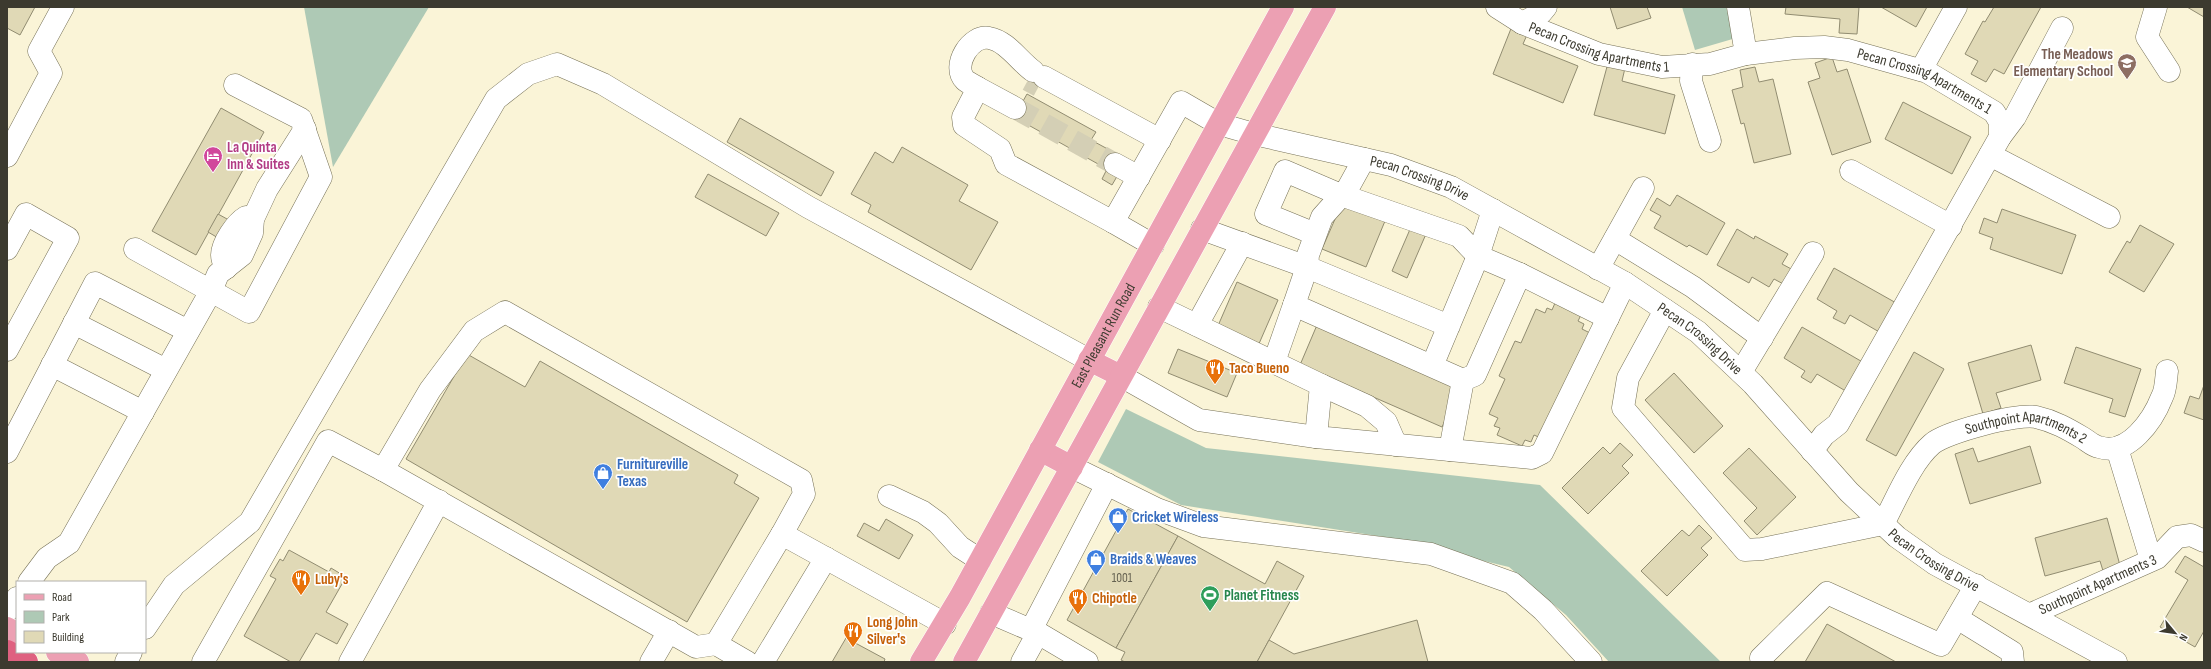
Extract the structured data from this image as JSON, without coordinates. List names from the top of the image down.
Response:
{
  "streets": {
    "main road": ["East Pleasant Run Road"],
    "street": [
      "Pecan Crossing Apartments 1",
      "Pecan Crossing Drive",
      "Southpoint Apartments 2",
      "Southpoint Apartments 3"
    ]
  },
  "crossings": [
    ["Pecan Crossing Drive", "East Pleasant Run Road"],
    ["Pecan Crossing Drive", "Southpoint Apartments 2"],
    ["Pecan Crossing Drive", "Southpoint Apartments 3"]
  ],
  "places": {
    "school or university": ["The Meadows Elementary School"],
    "hotel": ["La Quinta Inn & Suites"],
    "restaurant": [
      "Taco Bueno",
      "Luby's",
      "Chipotle",
      "Long John Silver's"
    ],
    "shop": ["Furnitureville Texas", "Cricket Wireless", "Braids & Weaves"],
    "sports": ["Planet Fitness"]
  },
  "house_numbers": ["1001"],
  "legend": ["Road", "Park", "Building"],
  "north": "bottom right"
}
